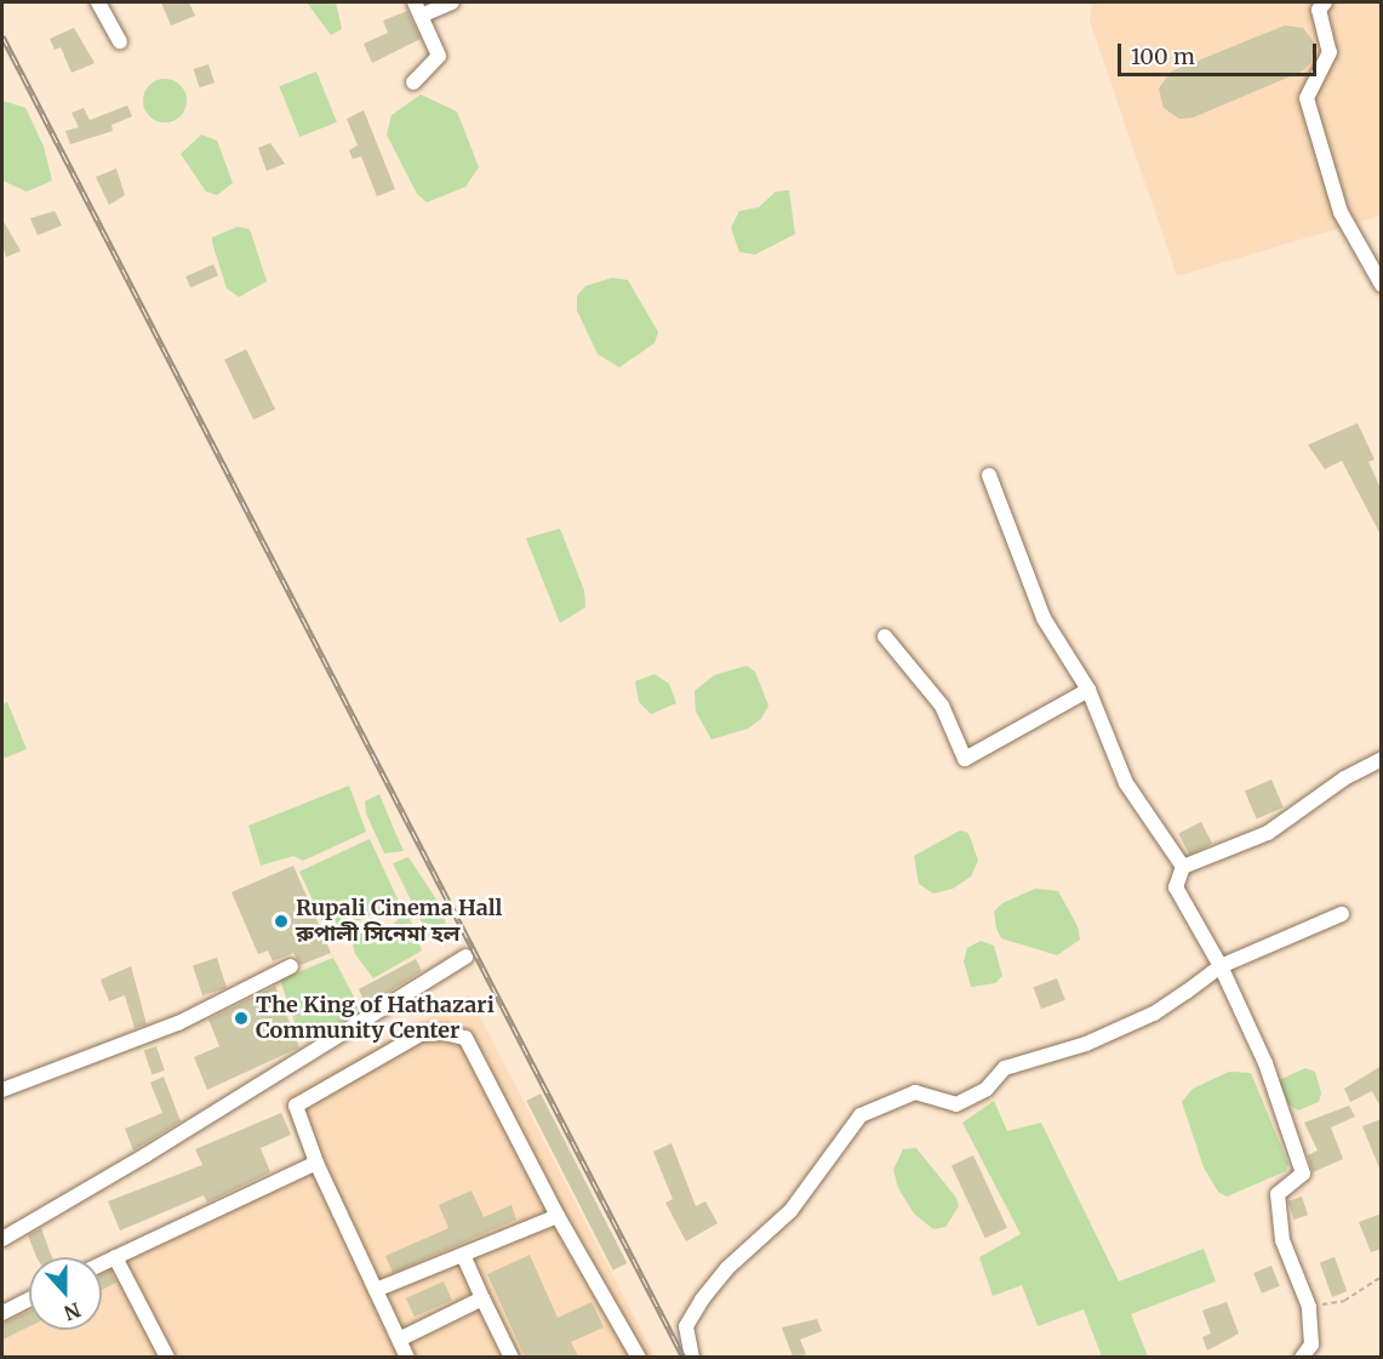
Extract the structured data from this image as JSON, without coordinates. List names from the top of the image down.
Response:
{
  "places": ["Rupali Cinema Hall রুপালী সিনেমা হল", "The King of Hathazari Community Center"],
  "scale_bar": "100 m",
  "north": "bottom"
}
